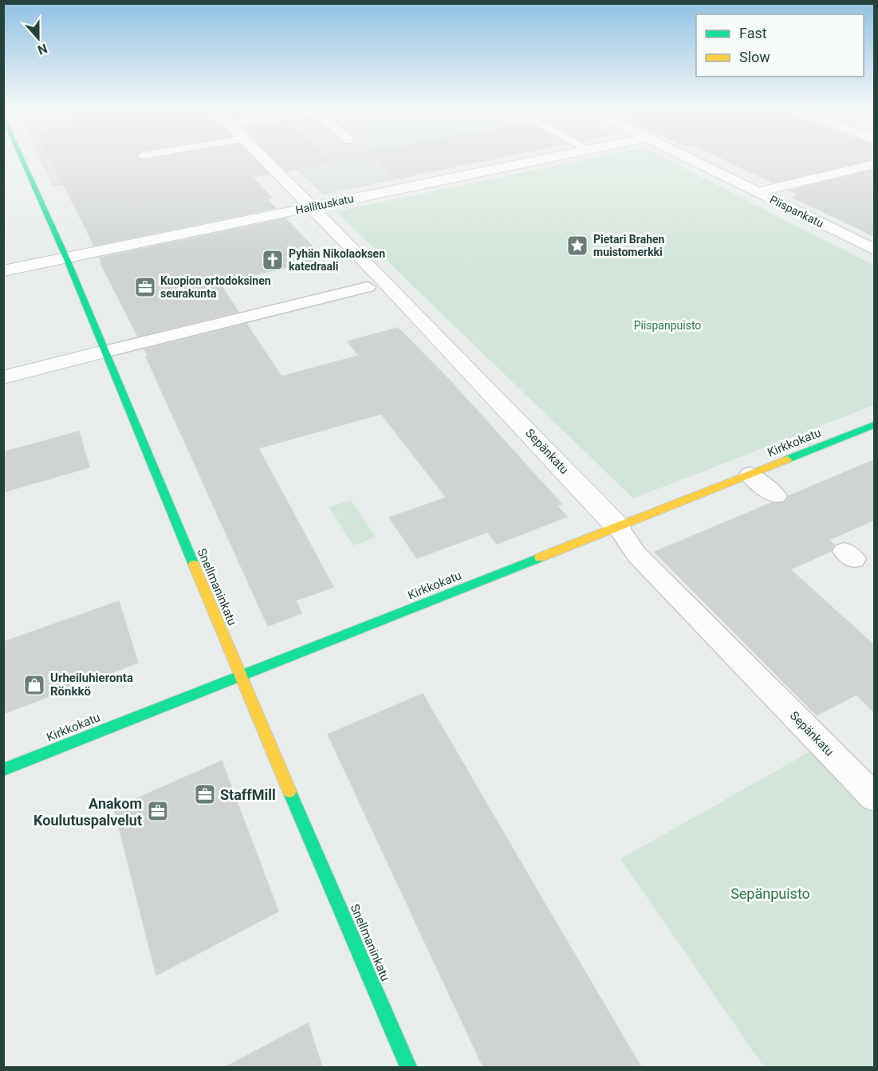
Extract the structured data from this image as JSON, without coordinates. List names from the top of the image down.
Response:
{
  "streets": {
    "street": [
      "Hallituskatu",
      "Piispankatu",
      "Kirkkokatu",
      "Sepänkatu",
      "Snellmaninkatu"
    ]
  },
  "crossings": [
    ["Hallituskatu", "Sepänkatu"],
    ["Hallituskatu", "Snellmaninkatu"],
    ["Kirkkokatu", "Sepänkatu"],
    ["Kirkkokatu", "Snellmaninkatu"]
  ],
  "parks": ["Piispanpuisto", "Sepänpuisto"],
  "places": {
    "place": ["Pietari Brahen muistomerkki"],
    "church": ["Pyhän Nikolaoksen katedraali"],
    "office": ["Kuopion ortodoksinen seurakunta", "StaffMill", "Anakom Koulutuspalvelut"],
    "shop": ["Urheiluhieronta Rönkkö"]
  },
  "legend": ["Fast", "Slow"],
  "north": "bottom"
}
